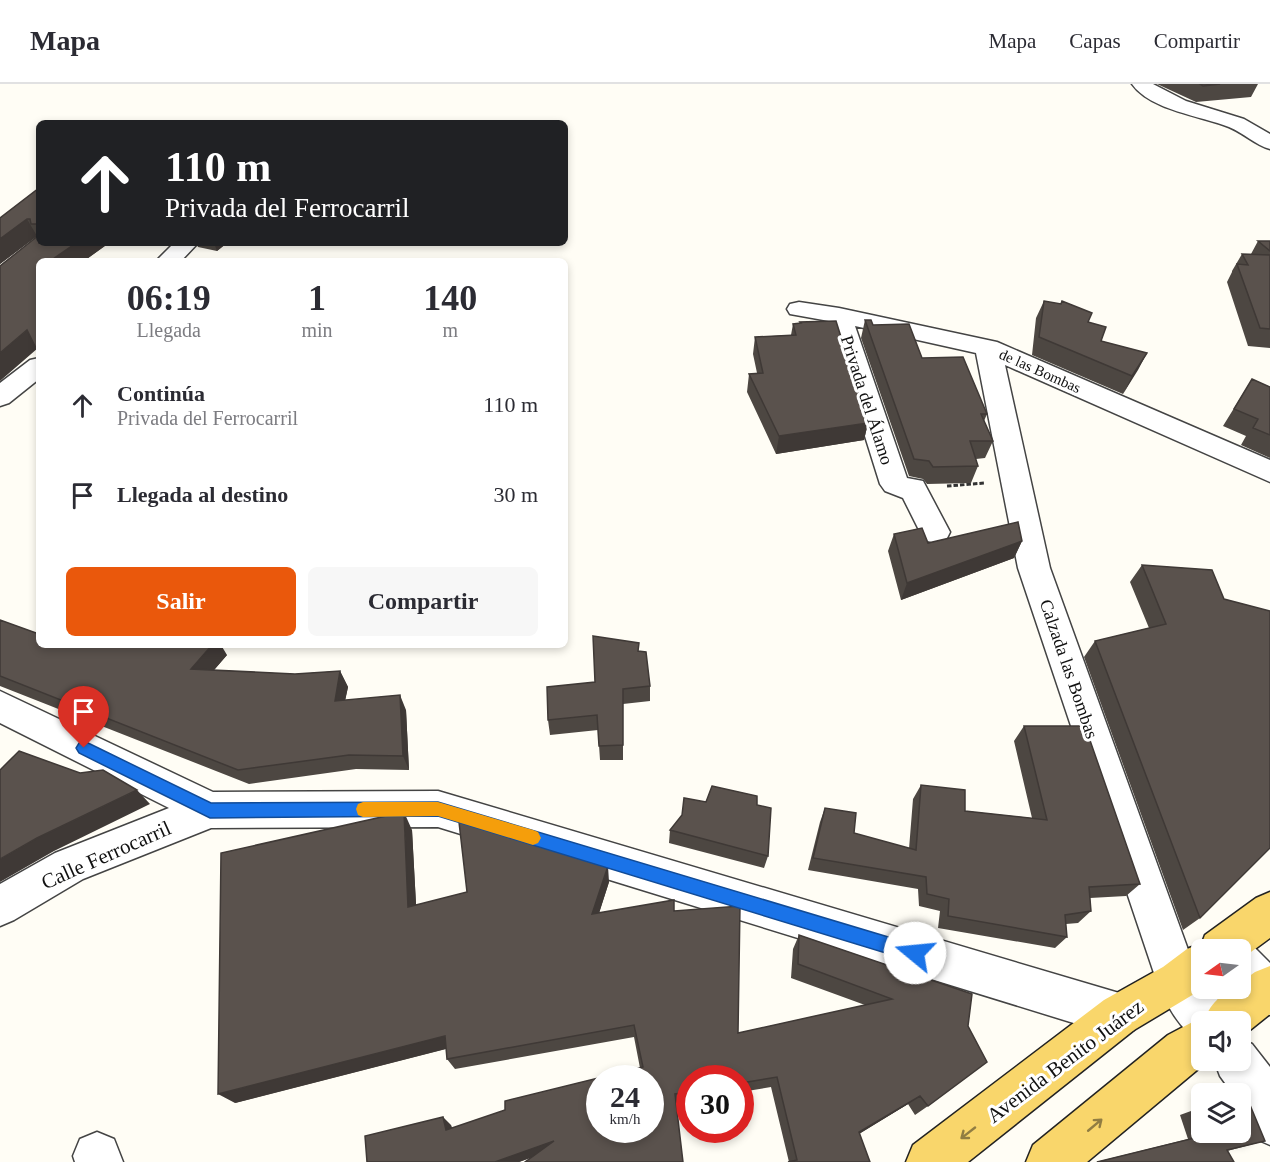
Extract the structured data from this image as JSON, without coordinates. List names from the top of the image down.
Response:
{
  "streets": {
    "main road": ["Avenida Benito Juárez"],
    "street": [
      "de las Bombas",
      "Privada del Álamo",
      "Calzada las Bombas",
      "Calle Ferrocarril"
    ]
  },
  "crossings": [
    ["de las Bombas", "Privada del Álamo"],
    ["de las Bombas", "Calzada las Bombas"],
    ["Calle Ferrocarril", "Avenida Benito Juárez"]
  ],
  "north": "left",
  "page": {
    "header": "Mapa",
    "nav": ["Mapa", "Capas", "Compartir"],
    "turn": ["110 m", "Privada del Ferrocarril"],
    "eta": [
      "06:19",
      "Llegada",
      "1",
      "min",
      "140",
      "m"
    ],
    "list": [
      {
        "name": "Continúa",
        "note": "Privada del Ferrocarril",
        "value": "110 m"
      },
      {
        "name": "Llegada al destino",
        "value": "30 m"
      }
    ],
    "buttons": ["Salir", "Compartir"],
    "speed": "24 km/h",
    "limit": "30"
  }
}
